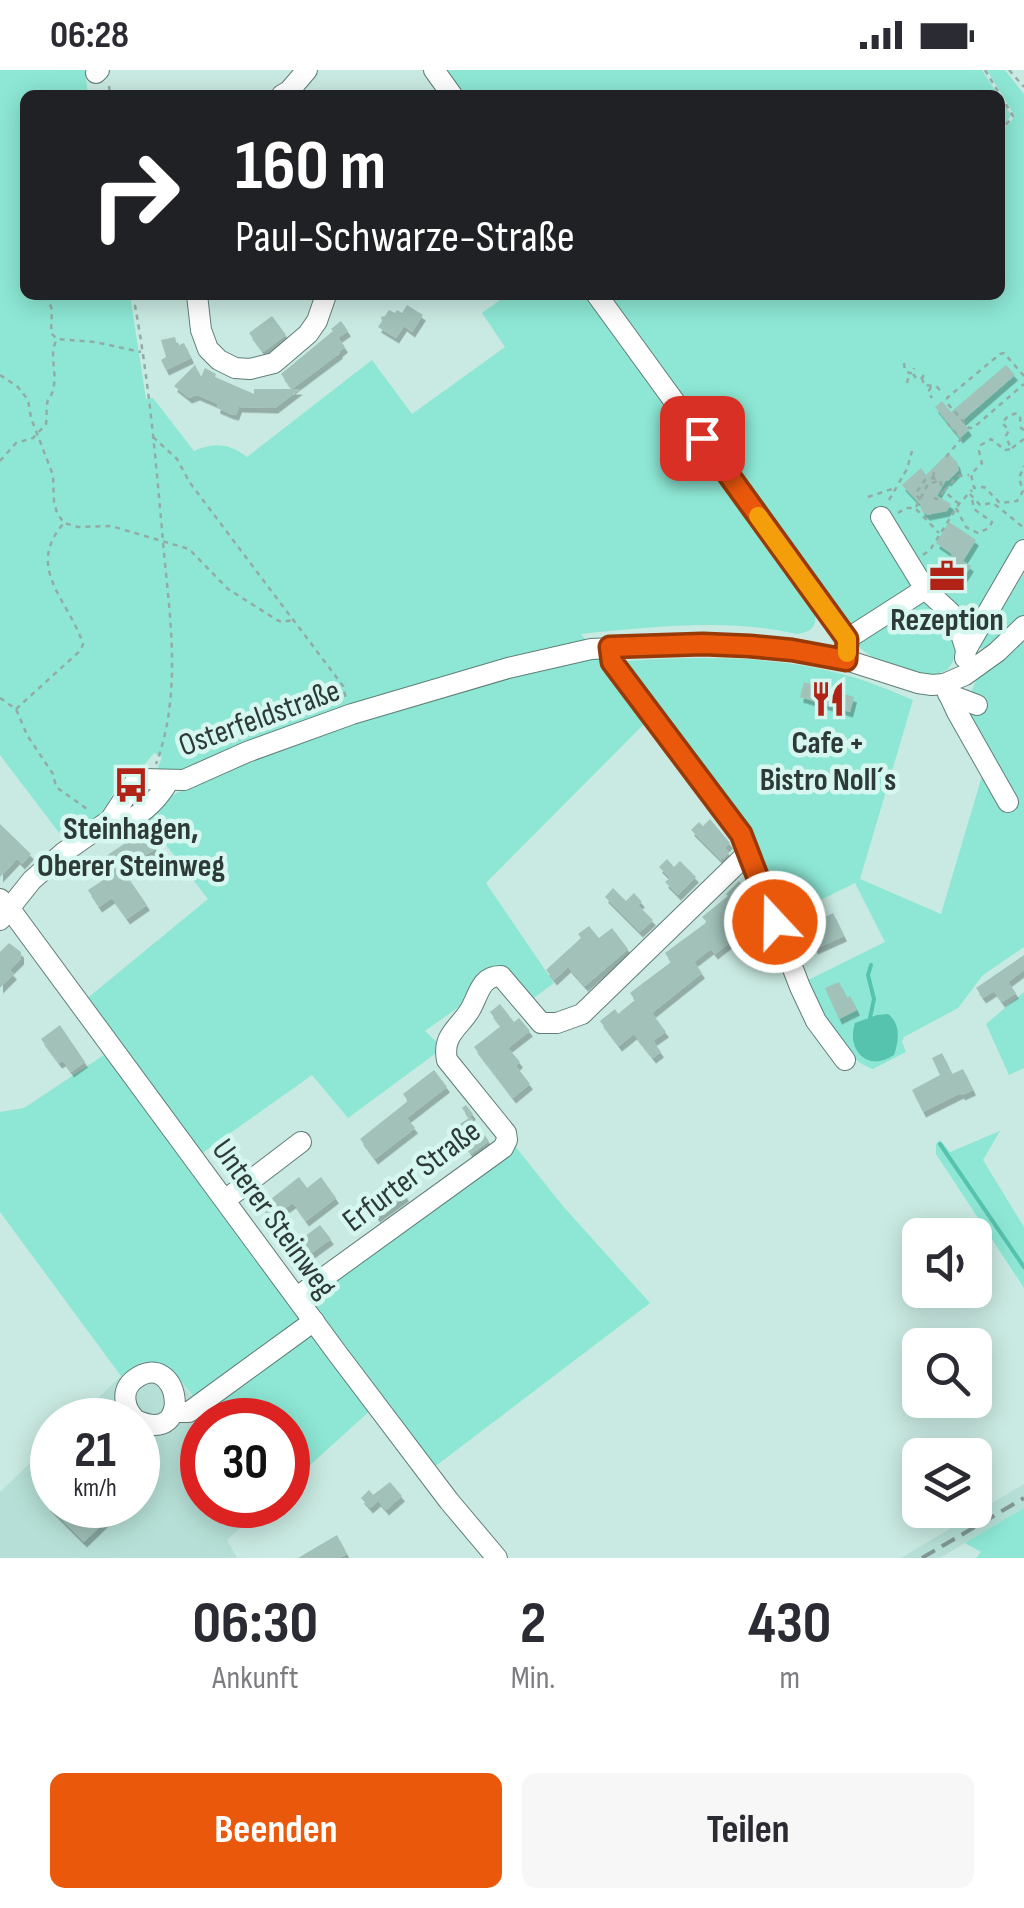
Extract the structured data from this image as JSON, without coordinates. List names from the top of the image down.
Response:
{
  "streets": {
    "street": ["Osterfeldstraße", "Erfurter Straße", "Unterer Steinweg"]
  },
  "crossings": [
    ["Osterfeldstraße", "Unterer Steinweg"],
    ["Erfurter Straße", "Unterer Steinweg"]
  ],
  "places": {
    "office": ["Rezeption"],
    "restaurant": ["Cafe + Bistro Noll´s"],
    "bus stop": ["Steinhagen, Oberer Steinweg"]
  },
  "page": {
    "status": "06:28",
    "turn": ["160 m", "Paul-Schwarze-Straße"],
    "speed": "21 km/h",
    "limit": "30",
    "eta": [
      "06:30",
      "Ankunft",
      "2",
      "Min.",
      "430",
      "m"
    ],
    "buttons": ["Beenden", "Teilen"]
  }
}
